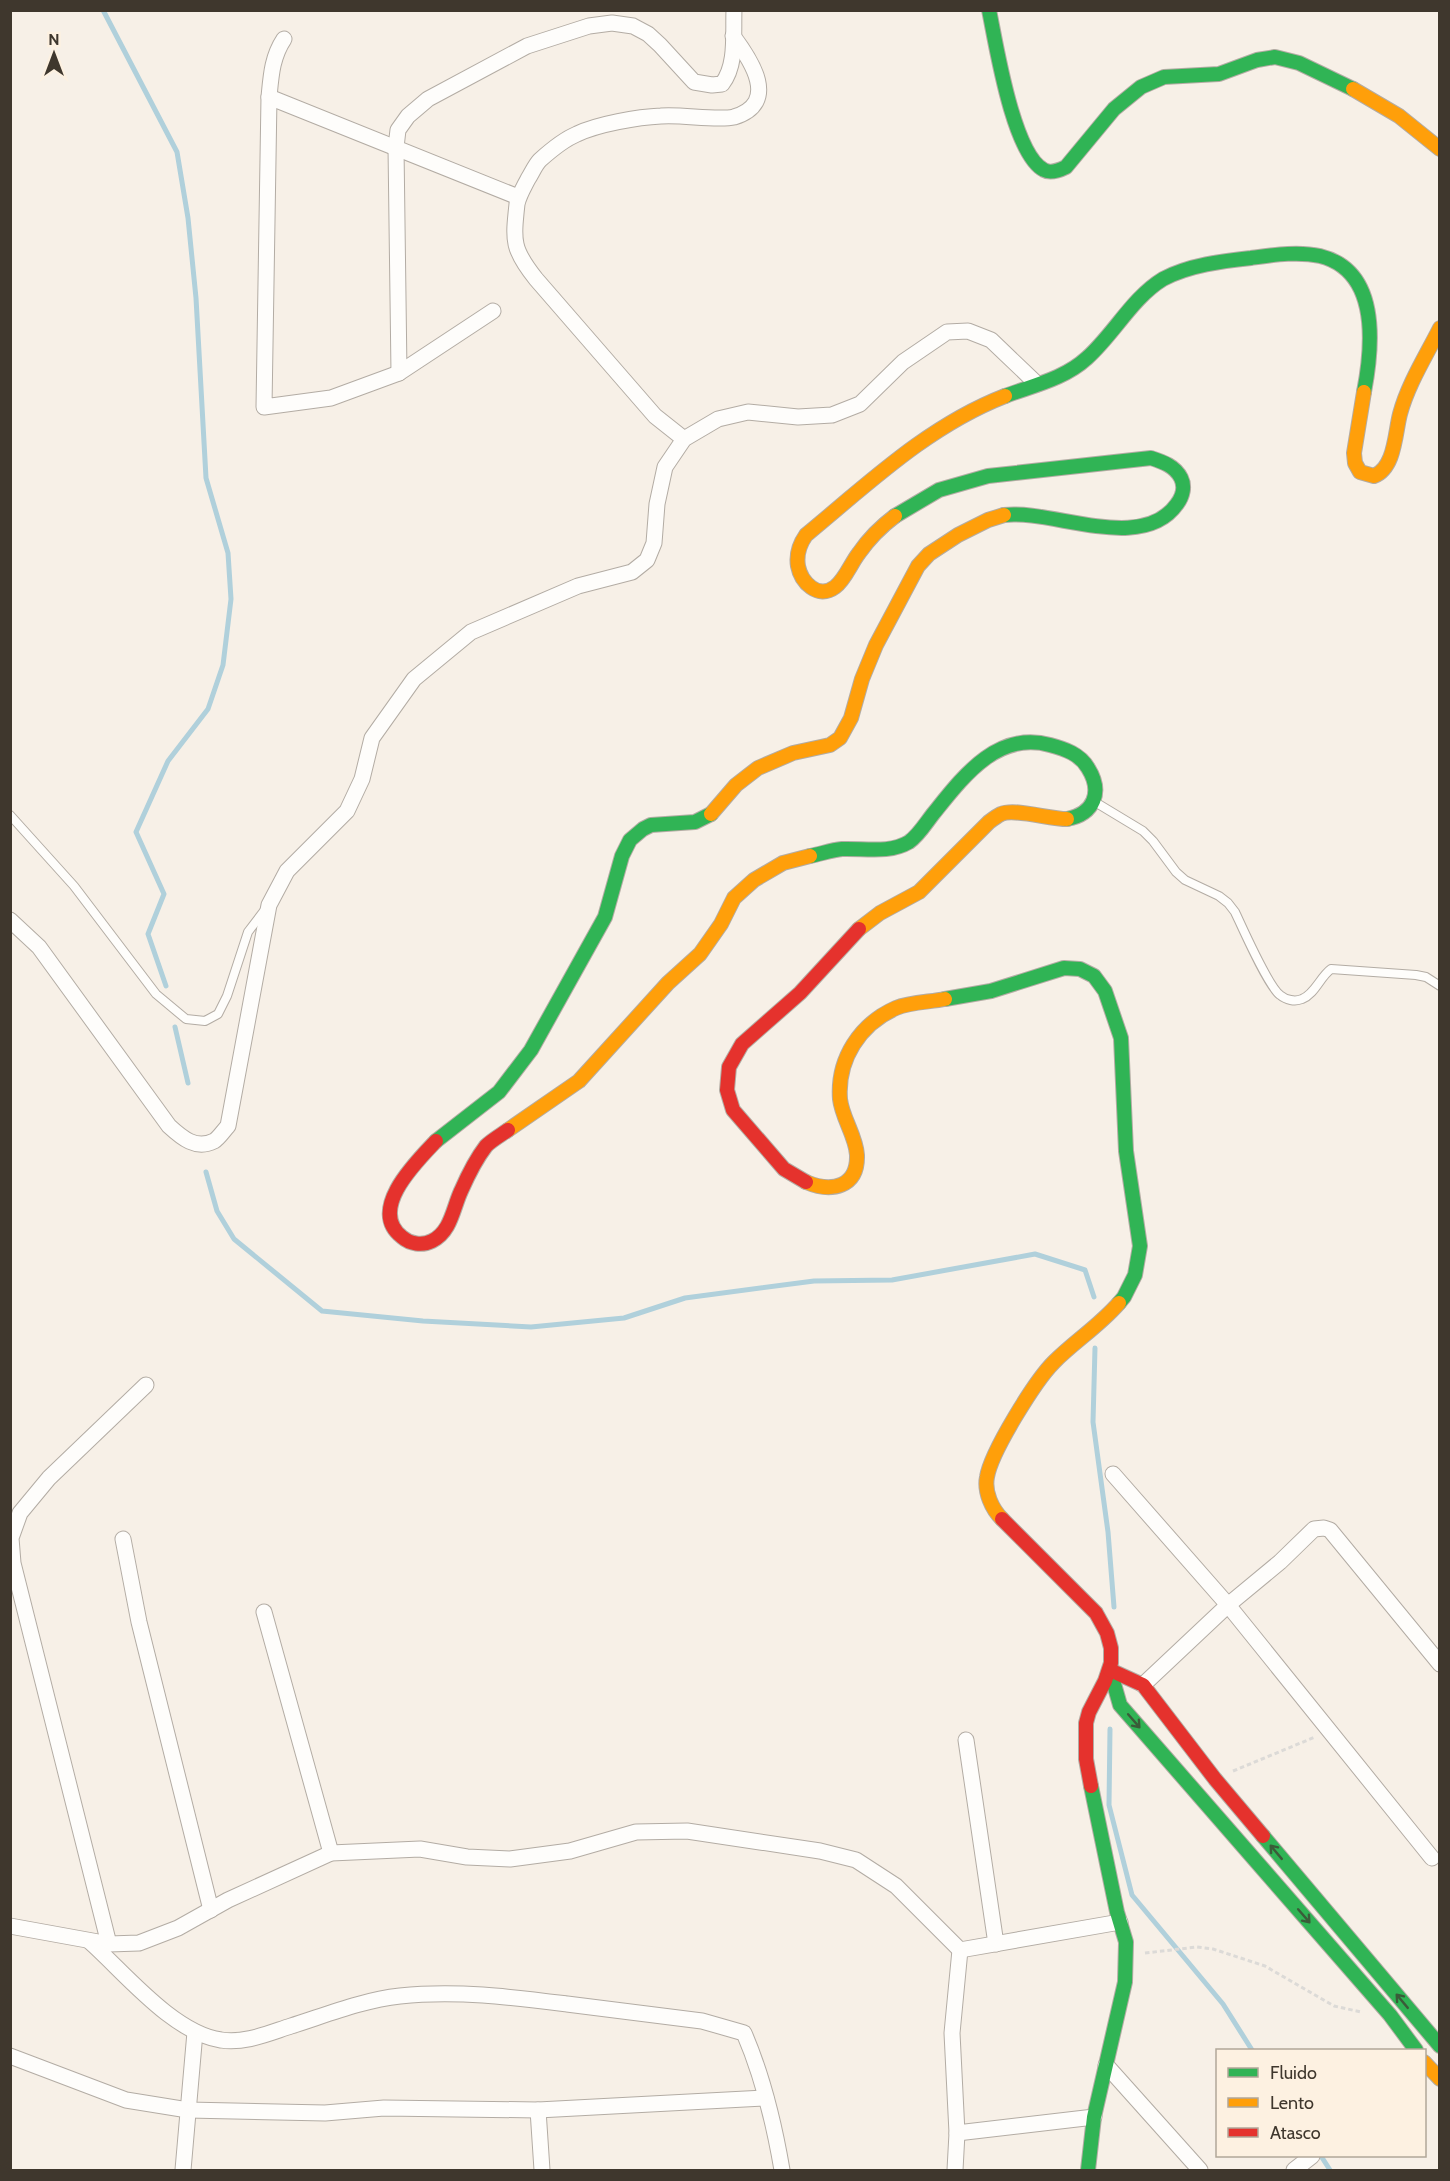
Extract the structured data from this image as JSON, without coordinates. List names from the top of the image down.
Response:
{
  "legend": ["Fluido", "Lento", "Atasco"],
  "north": "top"
}
